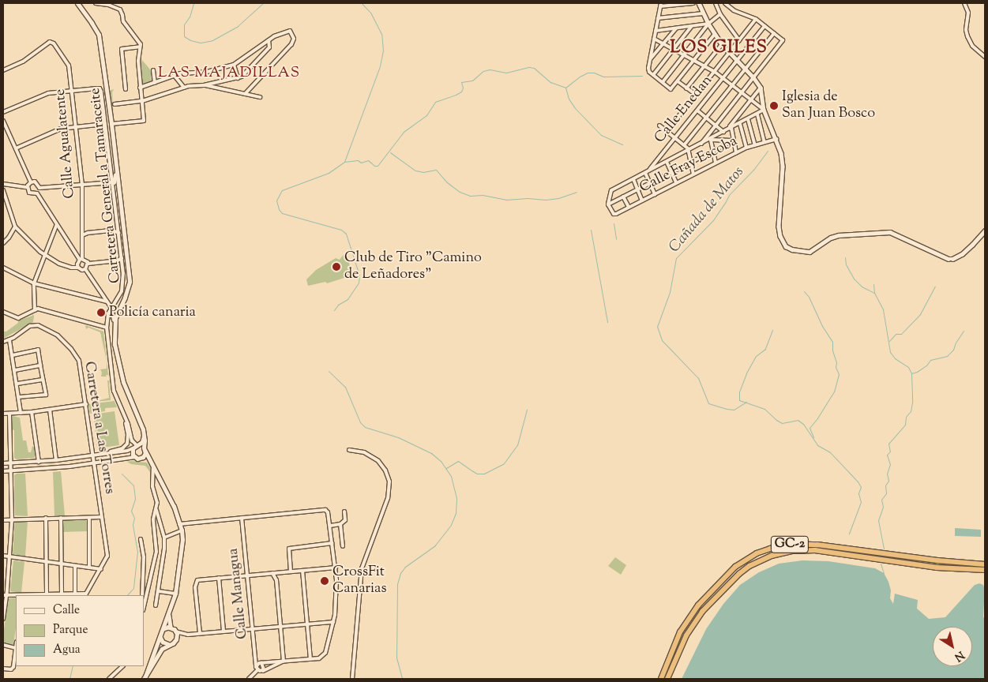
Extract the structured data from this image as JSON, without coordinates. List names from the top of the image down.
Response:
{
  "streets": {
    "highway": ["GC-2"],
    "main road": ["Carretera General a Tamaraceite"],
    "street": [
      "Calle Enedan",
      "Calle Agualatente",
      "Calle Fray Escoba",
      "Carretera a Las Torres",
      "Calle Managua"
    ]
  },
  "districts": ["LOS GILES", "LAS MAJADILLAS"],
  "water": ["Cañada de Matos"],
  "places": [
    "Iglesia de San Juan Bosco",
    "Club de Tiro \"Camino de Leñadores\"",
    "Policía canaria",
    "CrossFit Canarias"
  ],
  "legend": ["Calle", "Parque", "Agua"],
  "north": "bottom right"
}
